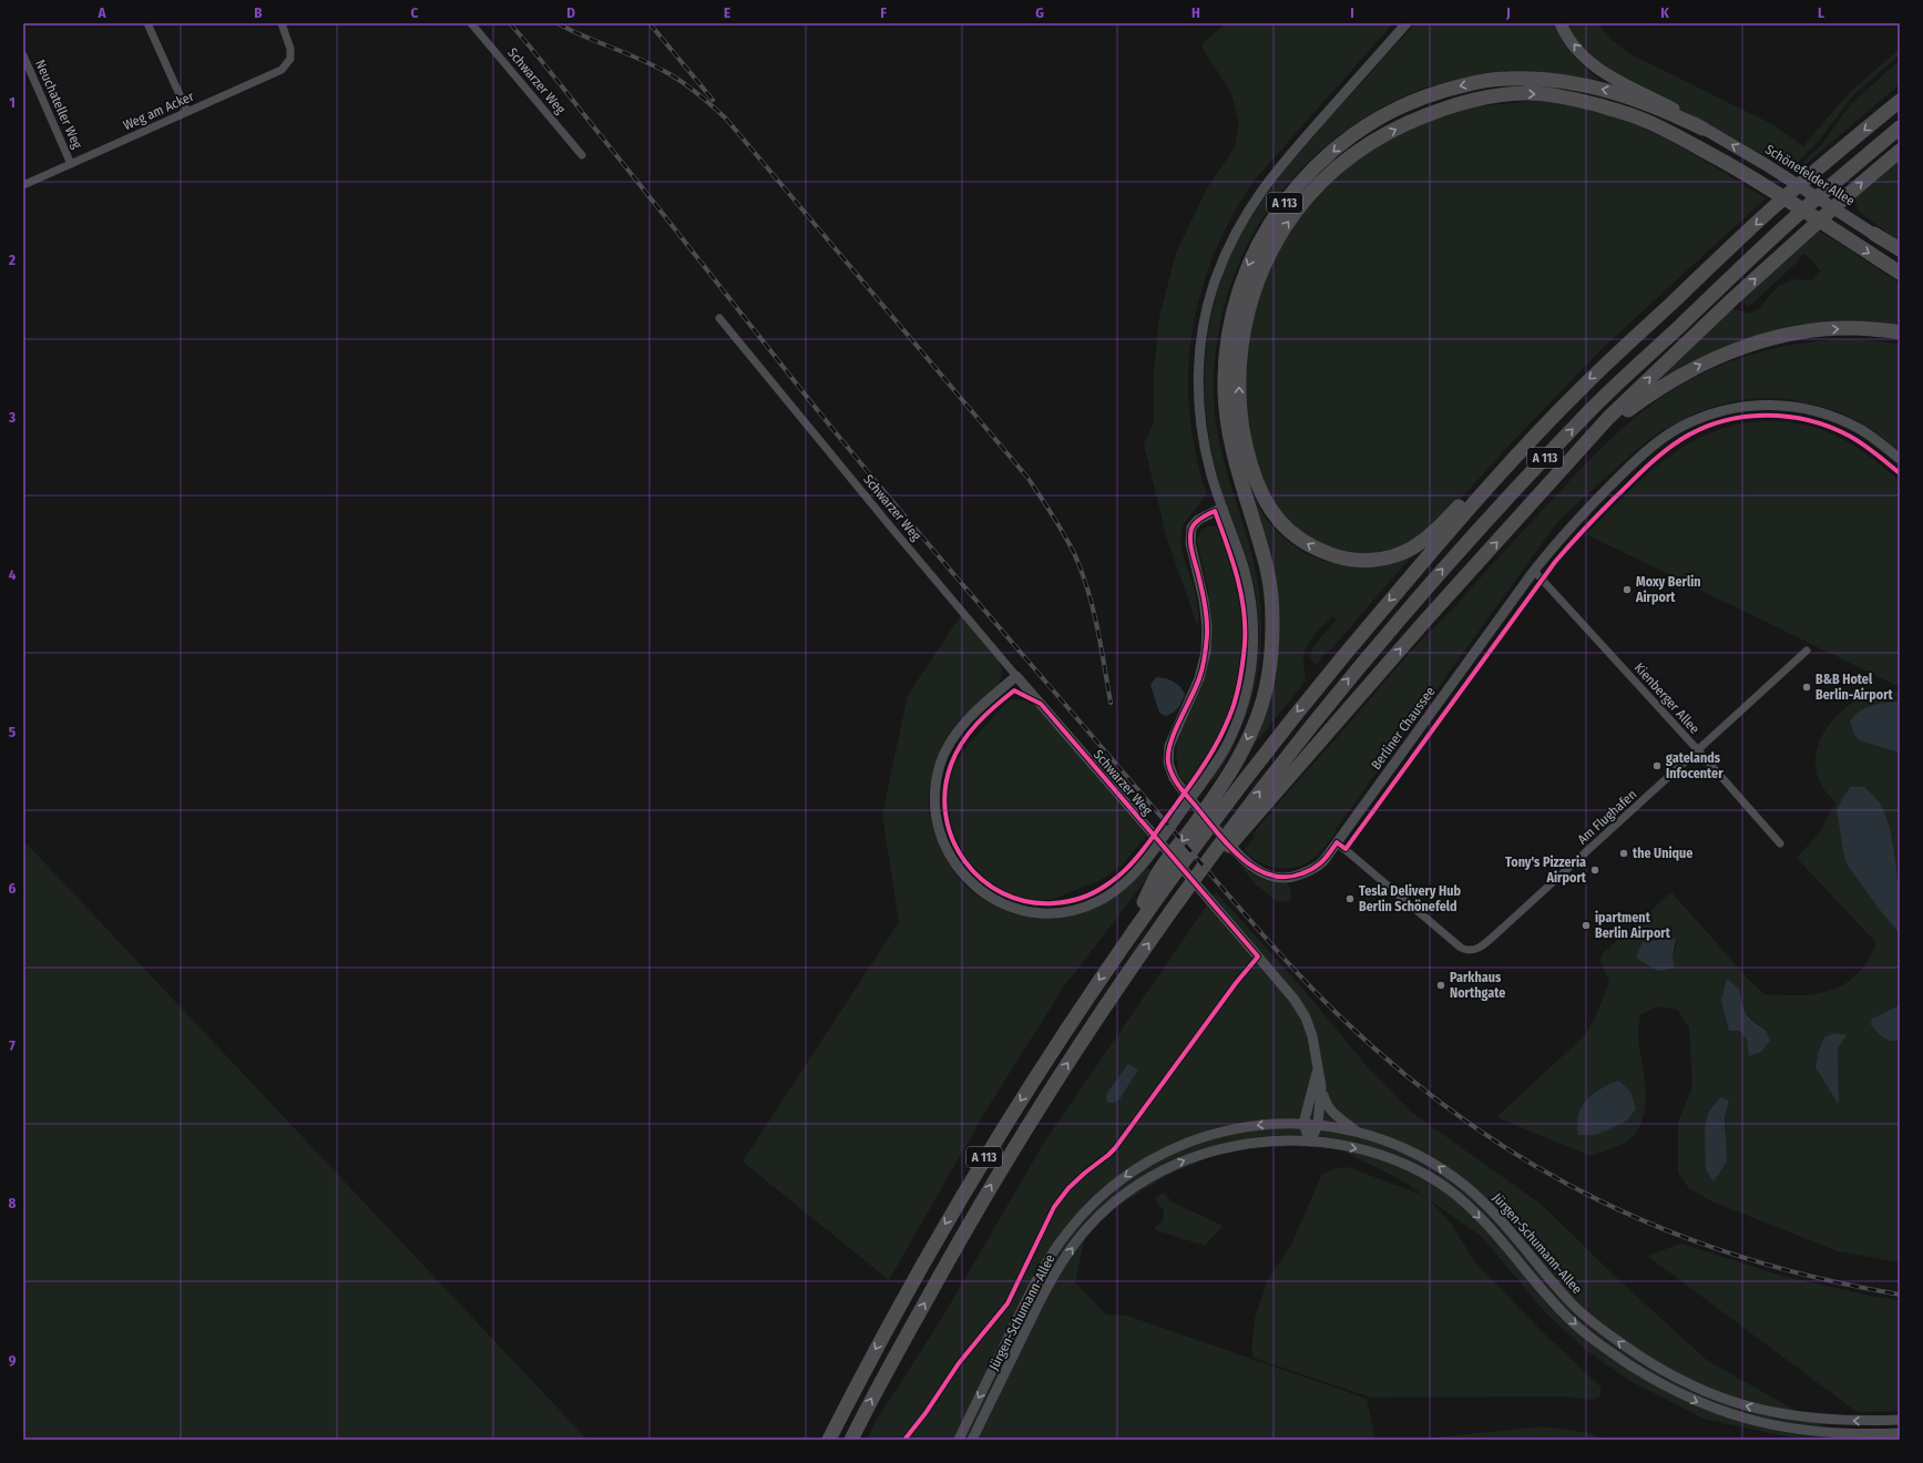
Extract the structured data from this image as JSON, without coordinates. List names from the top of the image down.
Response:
{
  "streets": {
    "highway": ["Schönefelder Allee", "A 113"],
    "street": [
      "Schwarzer Weg",
      "Neuchateller Weg",
      "Weg am Acker",
      "Kienberger Allee",
      "Berliner Chaussee",
      "Am Flughafen",
      "Jürgen-Schumann-Allee"
    ]
  },
  "crossings": [
    ["Schwarzer Weg", "Jürgen-Schumann-Allee"],
    ["Neuchateller Weg", "Weg am Acker"],
    ["Schönefelder Allee", "A 113"],
    ["Kienberger Allee", "Berliner Chaussee"],
    ["Kienberger Allee", "Am Flughafen"],
    ["Berliner Chaussee", "Am Flughafen"]
  ],
  "one_way": ["Schönefelder Allee"],
  "places": [
    "Moxy Berlin Airport",
    "B&B Hotel Berlin-Airport",
    "gatelands Infocenter",
    "the Unique",
    "Tony's Pizzeria Airport",
    "Tesla Delivery Hub Berlin Schönefeld",
    "ipartment Berlin Airport",
    "Parkhaus Northgate"
  ],
  "grid": {
    "columns": [
      "A",
      "B",
      "C",
      "D",
      "E",
      "F",
      "G",
      "H",
      "I",
      "J",
      "K",
      "L"
    ],
    "rows": [
      "1",
      "2",
      "3",
      "4",
      "5",
      "6",
      "7",
      "8",
      "9"
    ]
  }
}
